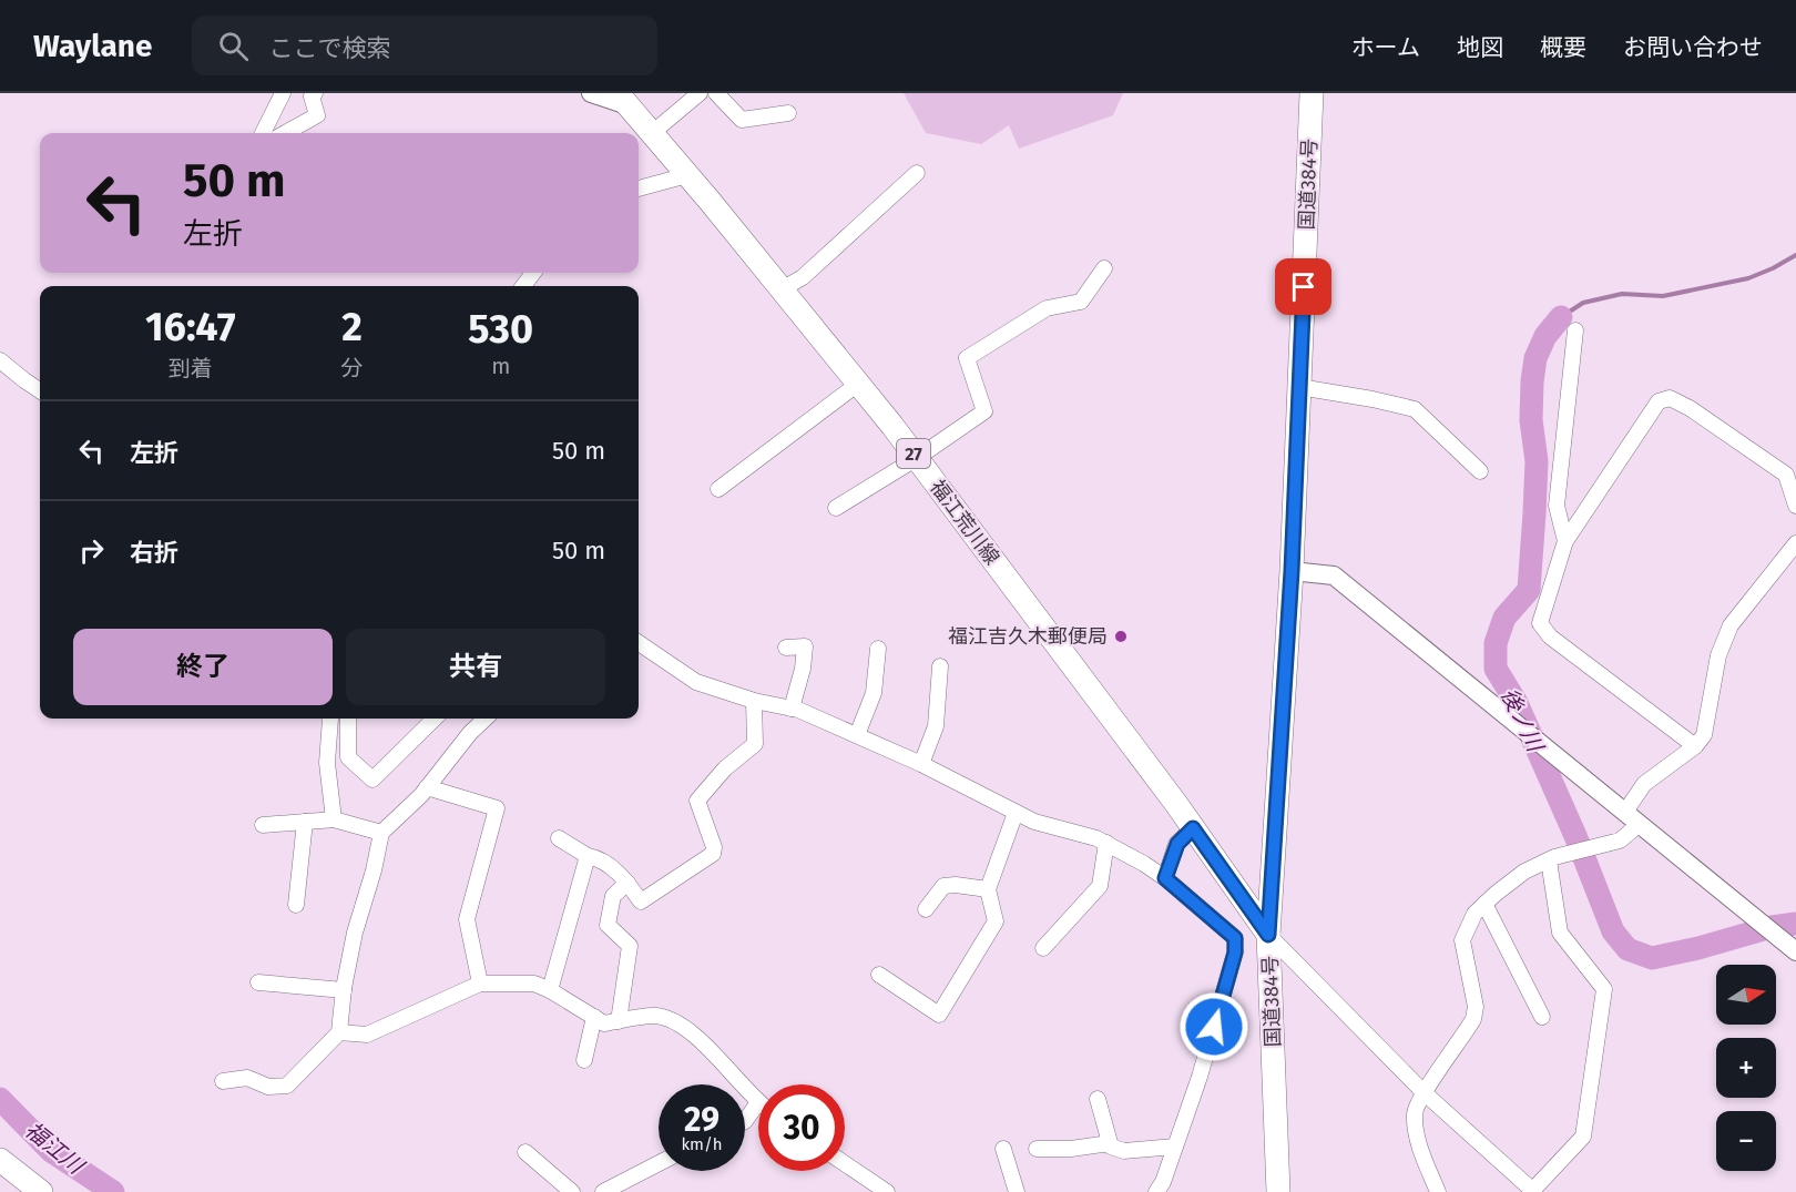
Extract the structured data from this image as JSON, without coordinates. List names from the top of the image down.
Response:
{
  "streets": {
    "main road": ["国道384号", "27", "福江荒川線"]
  },
  "crossings": [
    ["国道384号", "福江荒川線"]
  ],
  "water": ["後ノ川", "福江川"],
  "places": ["福江吉久木郵便局"],
  "north": "right",
  "page": {
    "header": "Waylane",
    "search": "ここで検索",
    "nav": [
      "ホーム",
      "地図",
      "概要",
      "お問い合わせ"
    ],
    "turn": ["50 m", "左折"],
    "eta": [
      "16:47",
      "到着",
      "2",
      "分",
      "530",
      "m"
    ],
    "list": [
      {
        "name": "左折",
        "value": "50 m"
      },
      {
        "name": "右折",
        "value": "50 m"
      }
    ],
    "buttons": ["終了", "共有"],
    "map_buttons": ["+", "−"],
    "speed": "29 km/h",
    "limit": "30"
  }
}
